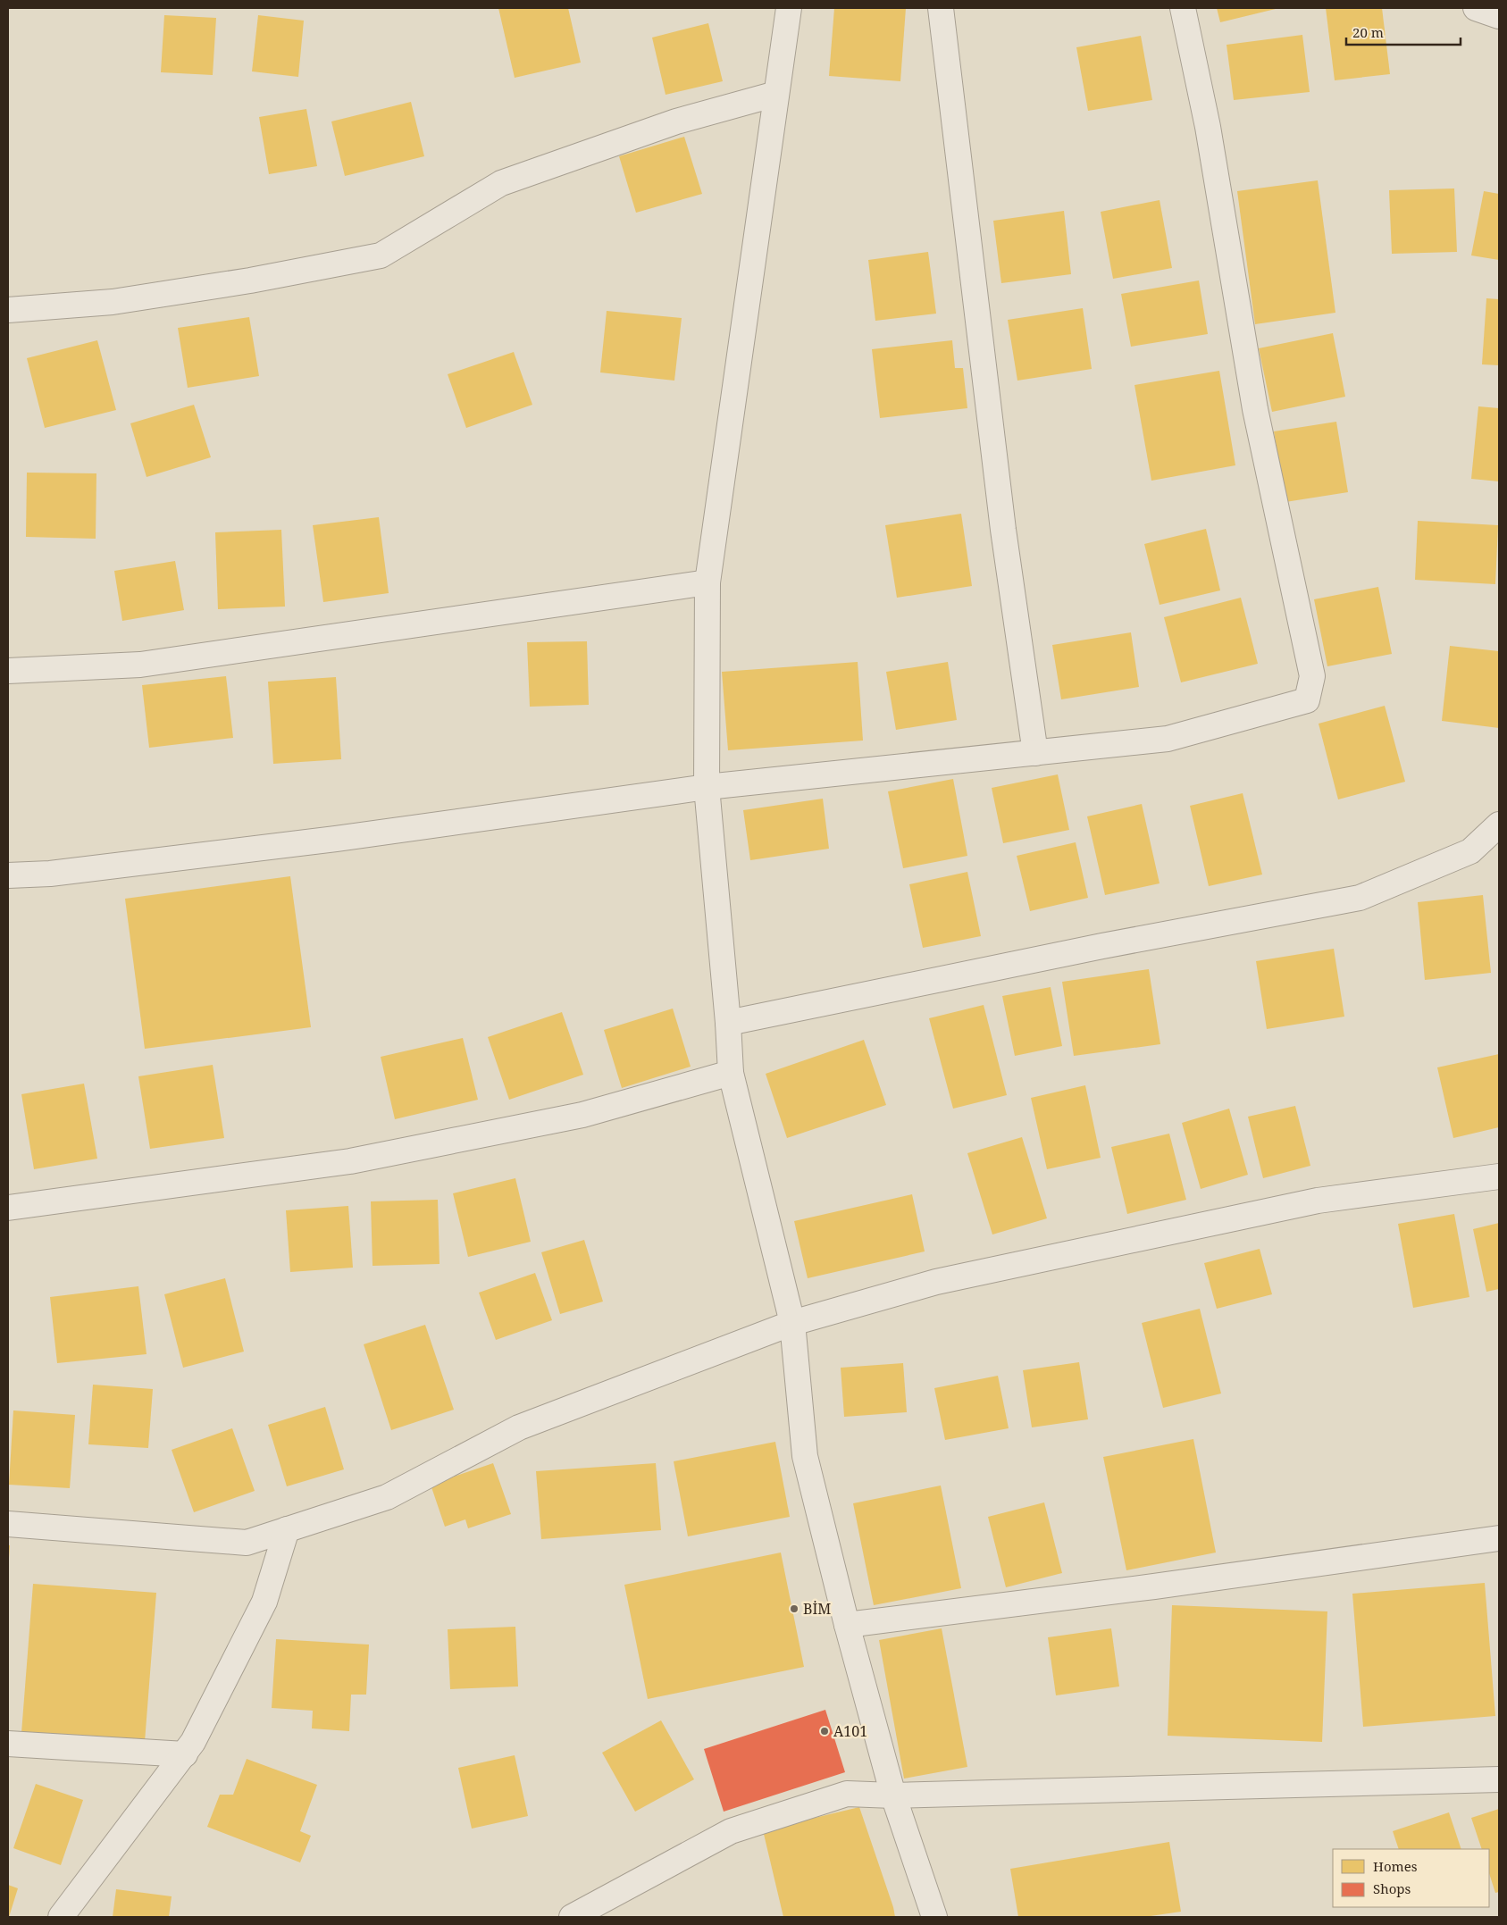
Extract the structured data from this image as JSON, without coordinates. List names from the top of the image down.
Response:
{
  "places": ["BİM", "A101"],
  "legend": ["Homes", "Shops"],
  "scale_bar": "20 m"
}
